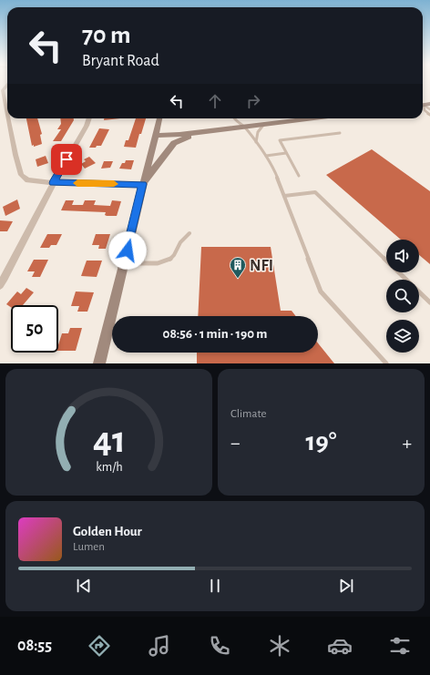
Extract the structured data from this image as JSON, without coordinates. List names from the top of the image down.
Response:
{
  "places": {
    "building": ["NFI"]
  },
  "page": {
    "turn": ["70 m", "Bryant Road"],
    "limit": "50",
    "trip": "08:56 · 1 min · 190 m",
    "tile": "Climate",
    "heat": ["−", "19°", "+"],
    "song": ["Golden Hour", "Lumen"],
    "tabs": "08:55",
    "gauge": ["41", "km/h"]
  }
}
